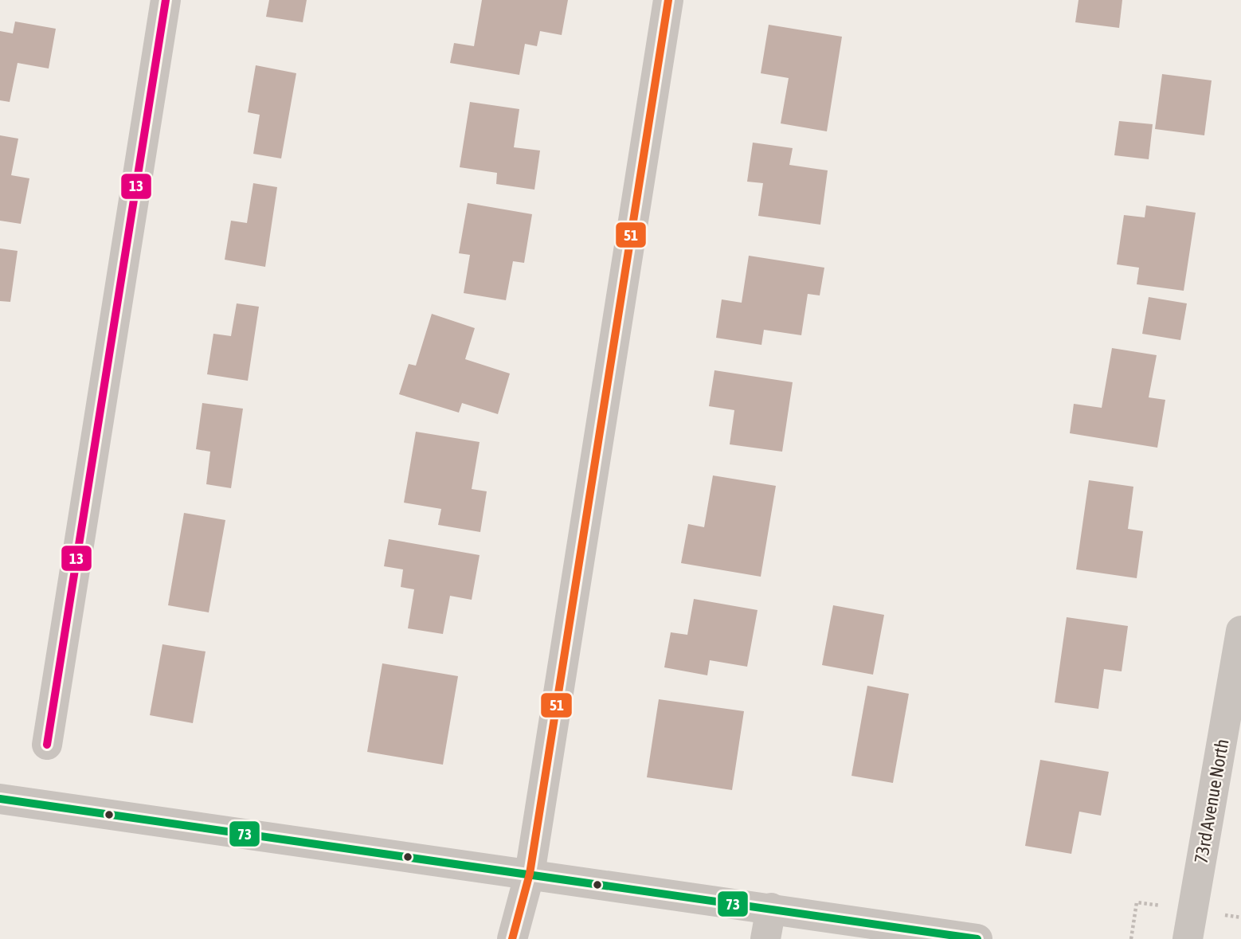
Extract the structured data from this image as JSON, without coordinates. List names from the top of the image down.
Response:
{
  "streets": {
    "street": ["73rd Avenue North"]
  },
  "lines": ["transit line 13", "transit line 51", "transit line 73"]
}
